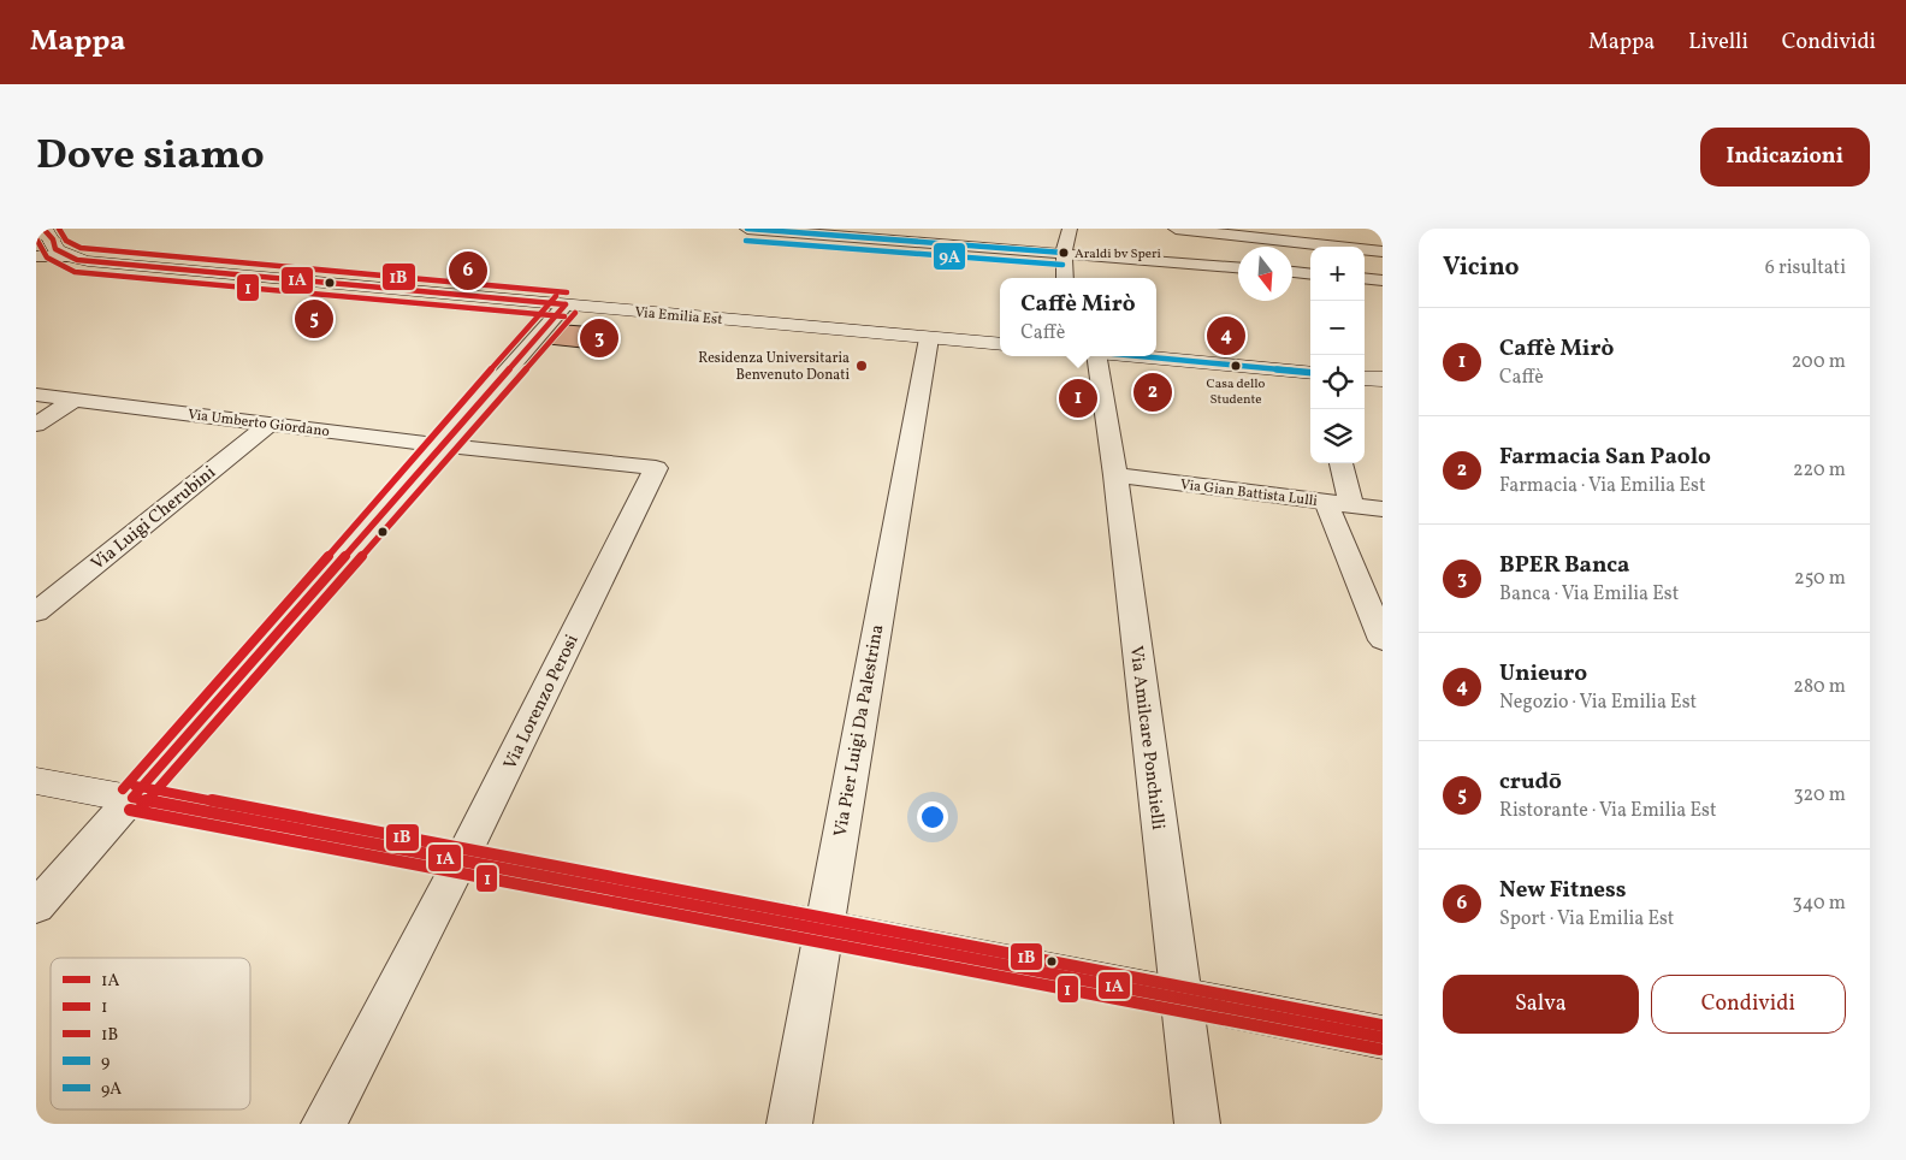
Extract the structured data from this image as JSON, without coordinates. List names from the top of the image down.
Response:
{
  "streets": {
    "main road": ["Via Emilia Est"],
    "street": [
      "Via Umberto Giordano",
      "Via Gian Battista Lulli",
      "Via Luigi Cherubini",
      "Via Lorenzo Perosi",
      "Via Pier Luigi Da Palestrina",
      "Via Amilcare Ponchielli"
    ]
  },
  "crossings": [
    ["Via Emilia Est", "Via Pier Luigi Da Palestrina"],
    ["Via Umberto Giordano", "Via Luigi Cherubini"],
    ["Via Umberto Giordano", "Via Lorenzo Perosi"],
    ["Via Gian Battista Lulli", "Via Amilcare Ponchielli"]
  ],
  "places": ["Araldi bv Speri", "Residenza Universitaria Benvenuto Donati", "Casa dello Studente"],
  "lines": [
    "transit line 1A",
    "transit line 1B",
    "transit line 9",
    "transit line 1",
    "transit line 9A"
  ],
  "legend": [
    "1A",
    "1",
    "1B",
    "9",
    "9A"
  ],
  "north": "bottom",
  "page": {
    "header": "Mappa",
    "nav": ["Mappa", "Livelli", "Condividi"],
    "title": "Dove siamo",
    "buttons": [
      "Indicazioni",
      ["Salva", "Condividi"]
    ],
    "heading": ["Vicino", "6 risultati"],
    "map_buttons": ["+", "−"],
    "pins": [
      "6",
      "5",
      "4",
      "3",
      "2",
      "1"
    ],
    "popup": ["Caffè Mirò", "Caffè"],
    "list": [
      {
        "mark": "1",
        "name": "Caffè Mirò",
        "note": "Caffè",
        "value": "200 m"
      },
      {
        "mark": "2",
        "name": "Farmacia San Paolo",
        "note": "Farmacia · Via Emilia Est",
        "value": "220 m"
      },
      {
        "mark": "3",
        "name": "BPER Banca",
        "note": "Banca · Via Emilia Est",
        "value": "250 m"
      },
      {
        "mark": "4",
        "name": "Unieuro",
        "note": "Negozio · Via Emilia Est",
        "value": "280 m"
      },
      {
        "mark": "5",
        "name": "crudō",
        "note": "Ristorante · Via Emilia Est",
        "value": "320 m"
      },
      {
        "mark": "6",
        "name": "New Fitness",
        "note": "Sport · Via Emilia Est",
        "value": "340 m"
      }
    ]
  }
}
